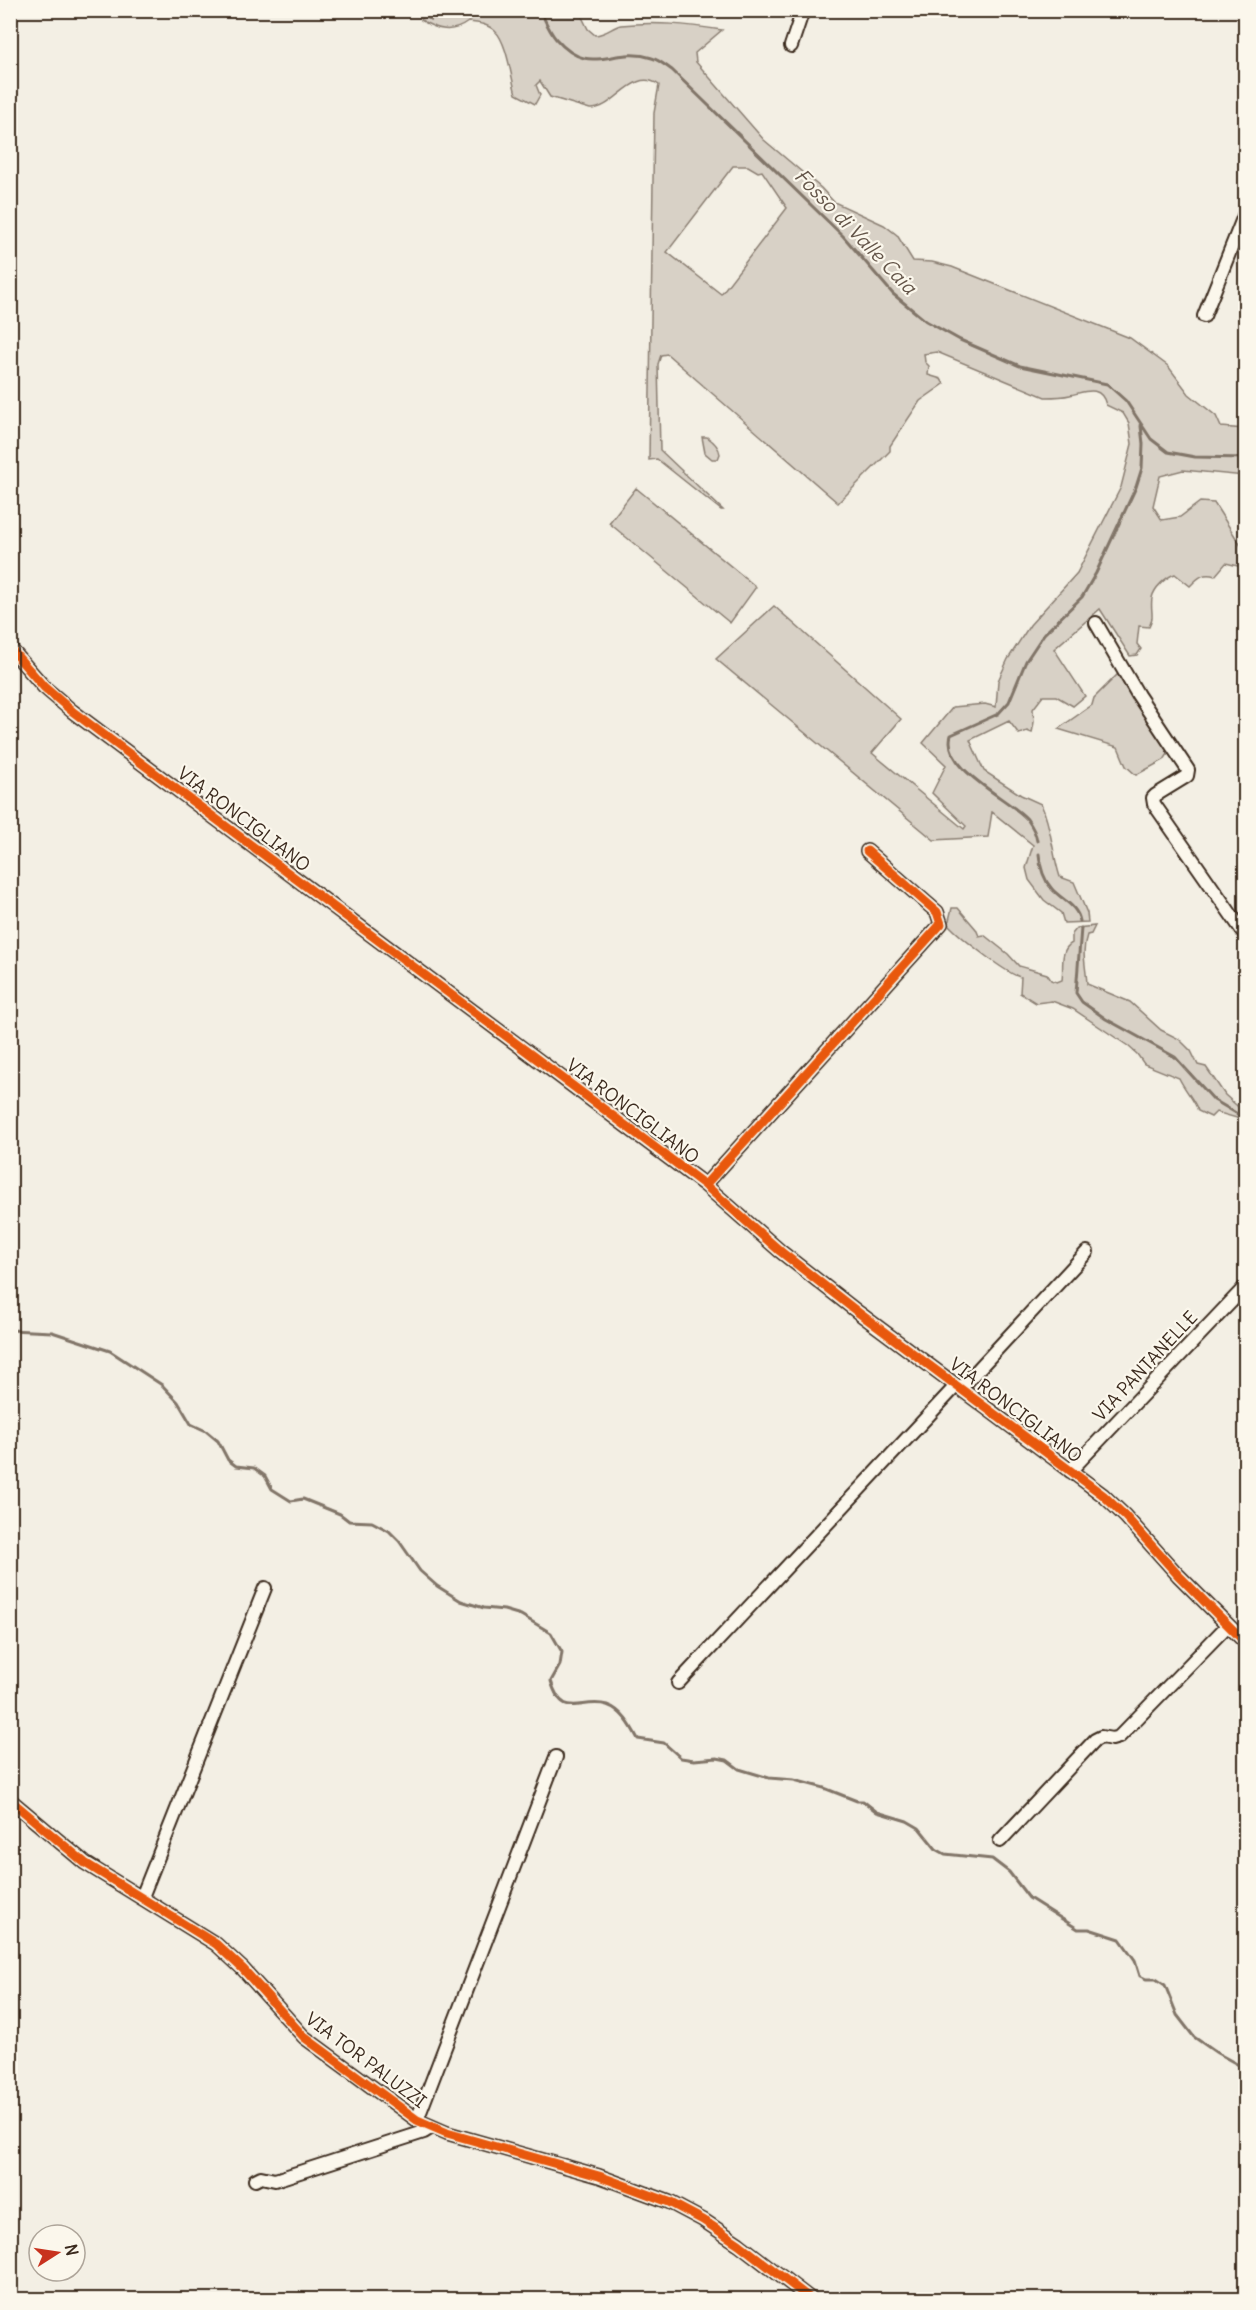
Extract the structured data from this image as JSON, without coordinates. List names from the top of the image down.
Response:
{
  "streets": {
    "street": ["VIA RONCIGLIANO", "VIA PANTANELLE", "VIA TOR PALUZZI"]
  },
  "crossings": [
    ["VIA RONCIGLIANO", "VIA PANTANELLE"]
  ],
  "water": ["Fosso di Valle Caia"],
  "north": "right"
}
